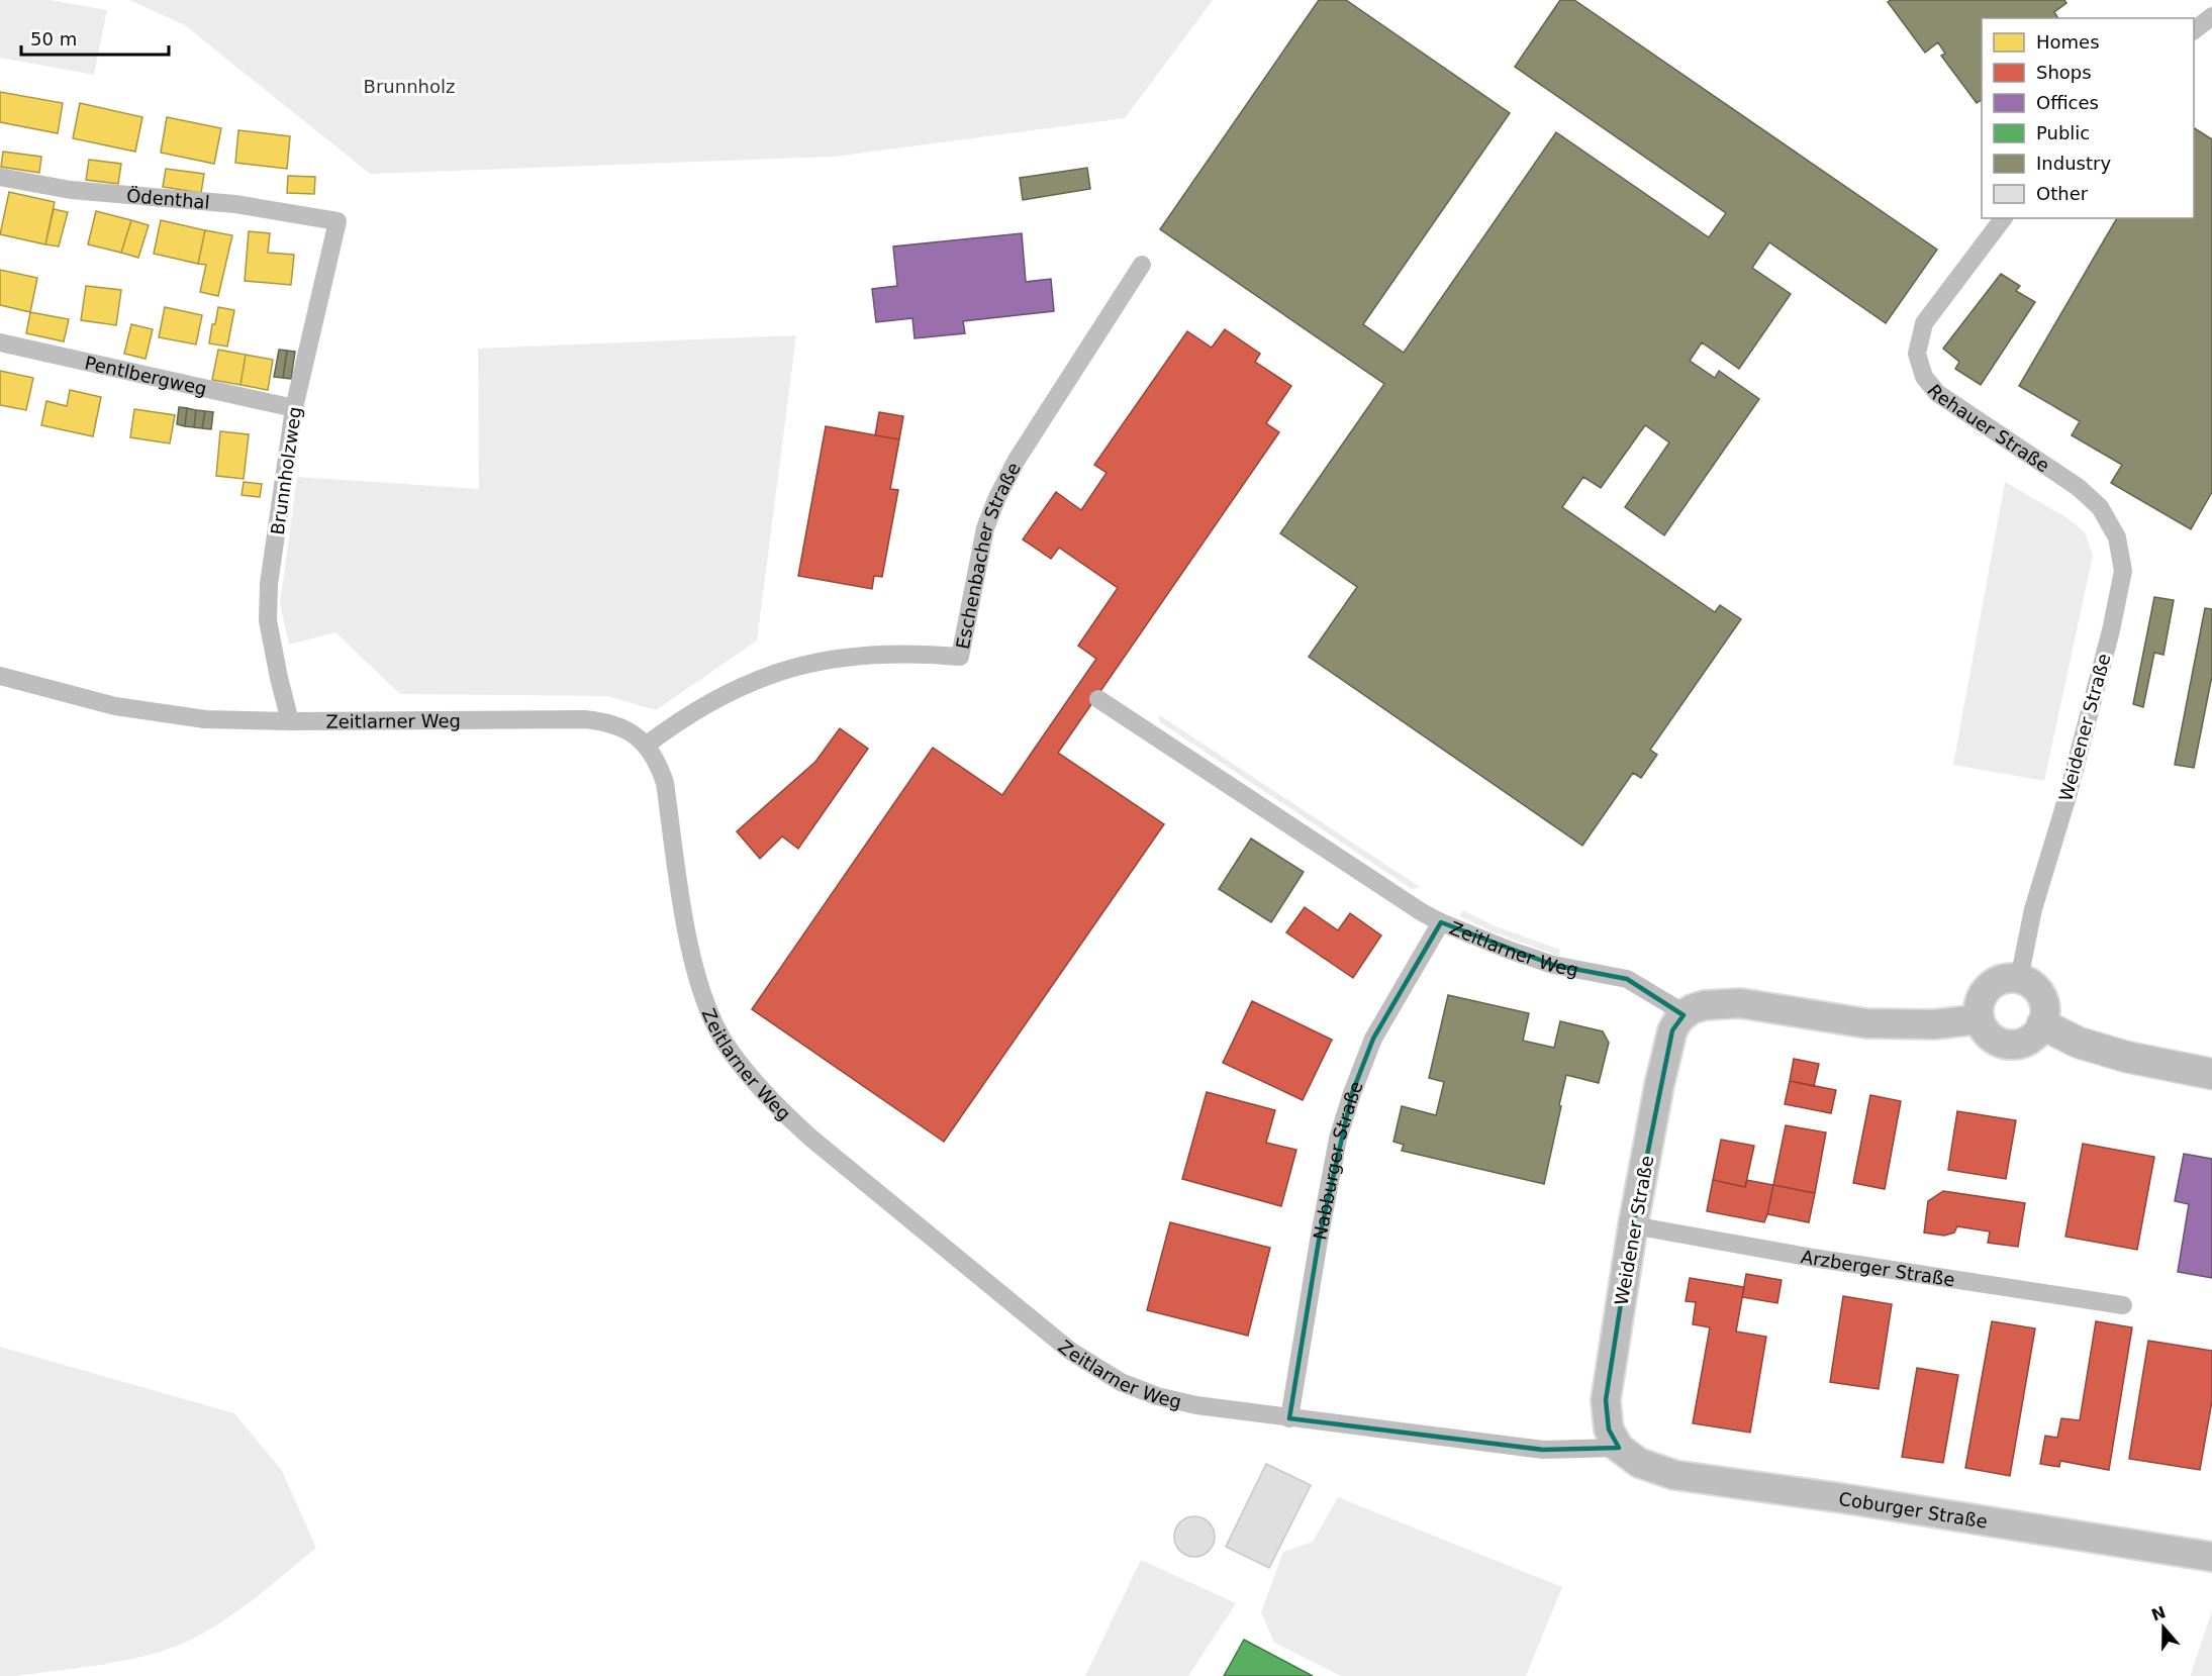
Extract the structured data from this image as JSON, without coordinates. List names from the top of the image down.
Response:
{
  "streets": {
    "main road": ["Weidener Straße", "Coburger Straße"],
    "street": [
      "Ödenthal",
      "Pentlbergweg",
      "Rehauer Straße",
      "Brunnholzweg",
      "Eschenbacher Straße",
      "Zeitlarner Weg",
      "Nabburger Straße",
      "Arzberger Straße"
    ]
  },
  "crossings": [
    ["Ödenthal", "Brunnholzweg"],
    ["Pentlbergweg", "Brunnholzweg"],
    ["Rehauer Straße", "Weidener Straße"],
    ["Brunnholzweg", "Zeitlarner Weg"],
    ["Eschenbacher Straße", "Zeitlarner Weg"],
    ["Zeitlarner Weg", "Weidener Straße"],
    ["Zeitlarner Weg", "Nabburger Straße"],
    ["Zeitlarner Weg", "Coburger Straße"],
    ["Weidener Straße", "Arzberger Straße"],
    ["Weidener Straße", "Coburger Straße"]
  ],
  "parks": ["Brunnholz"],
  "legend": [
    "Homes",
    "Shops",
    "Offices",
    "Public",
    "Industry",
    "Other"
  ],
  "scale_bar": "50 m",
  "north": "top"
}
